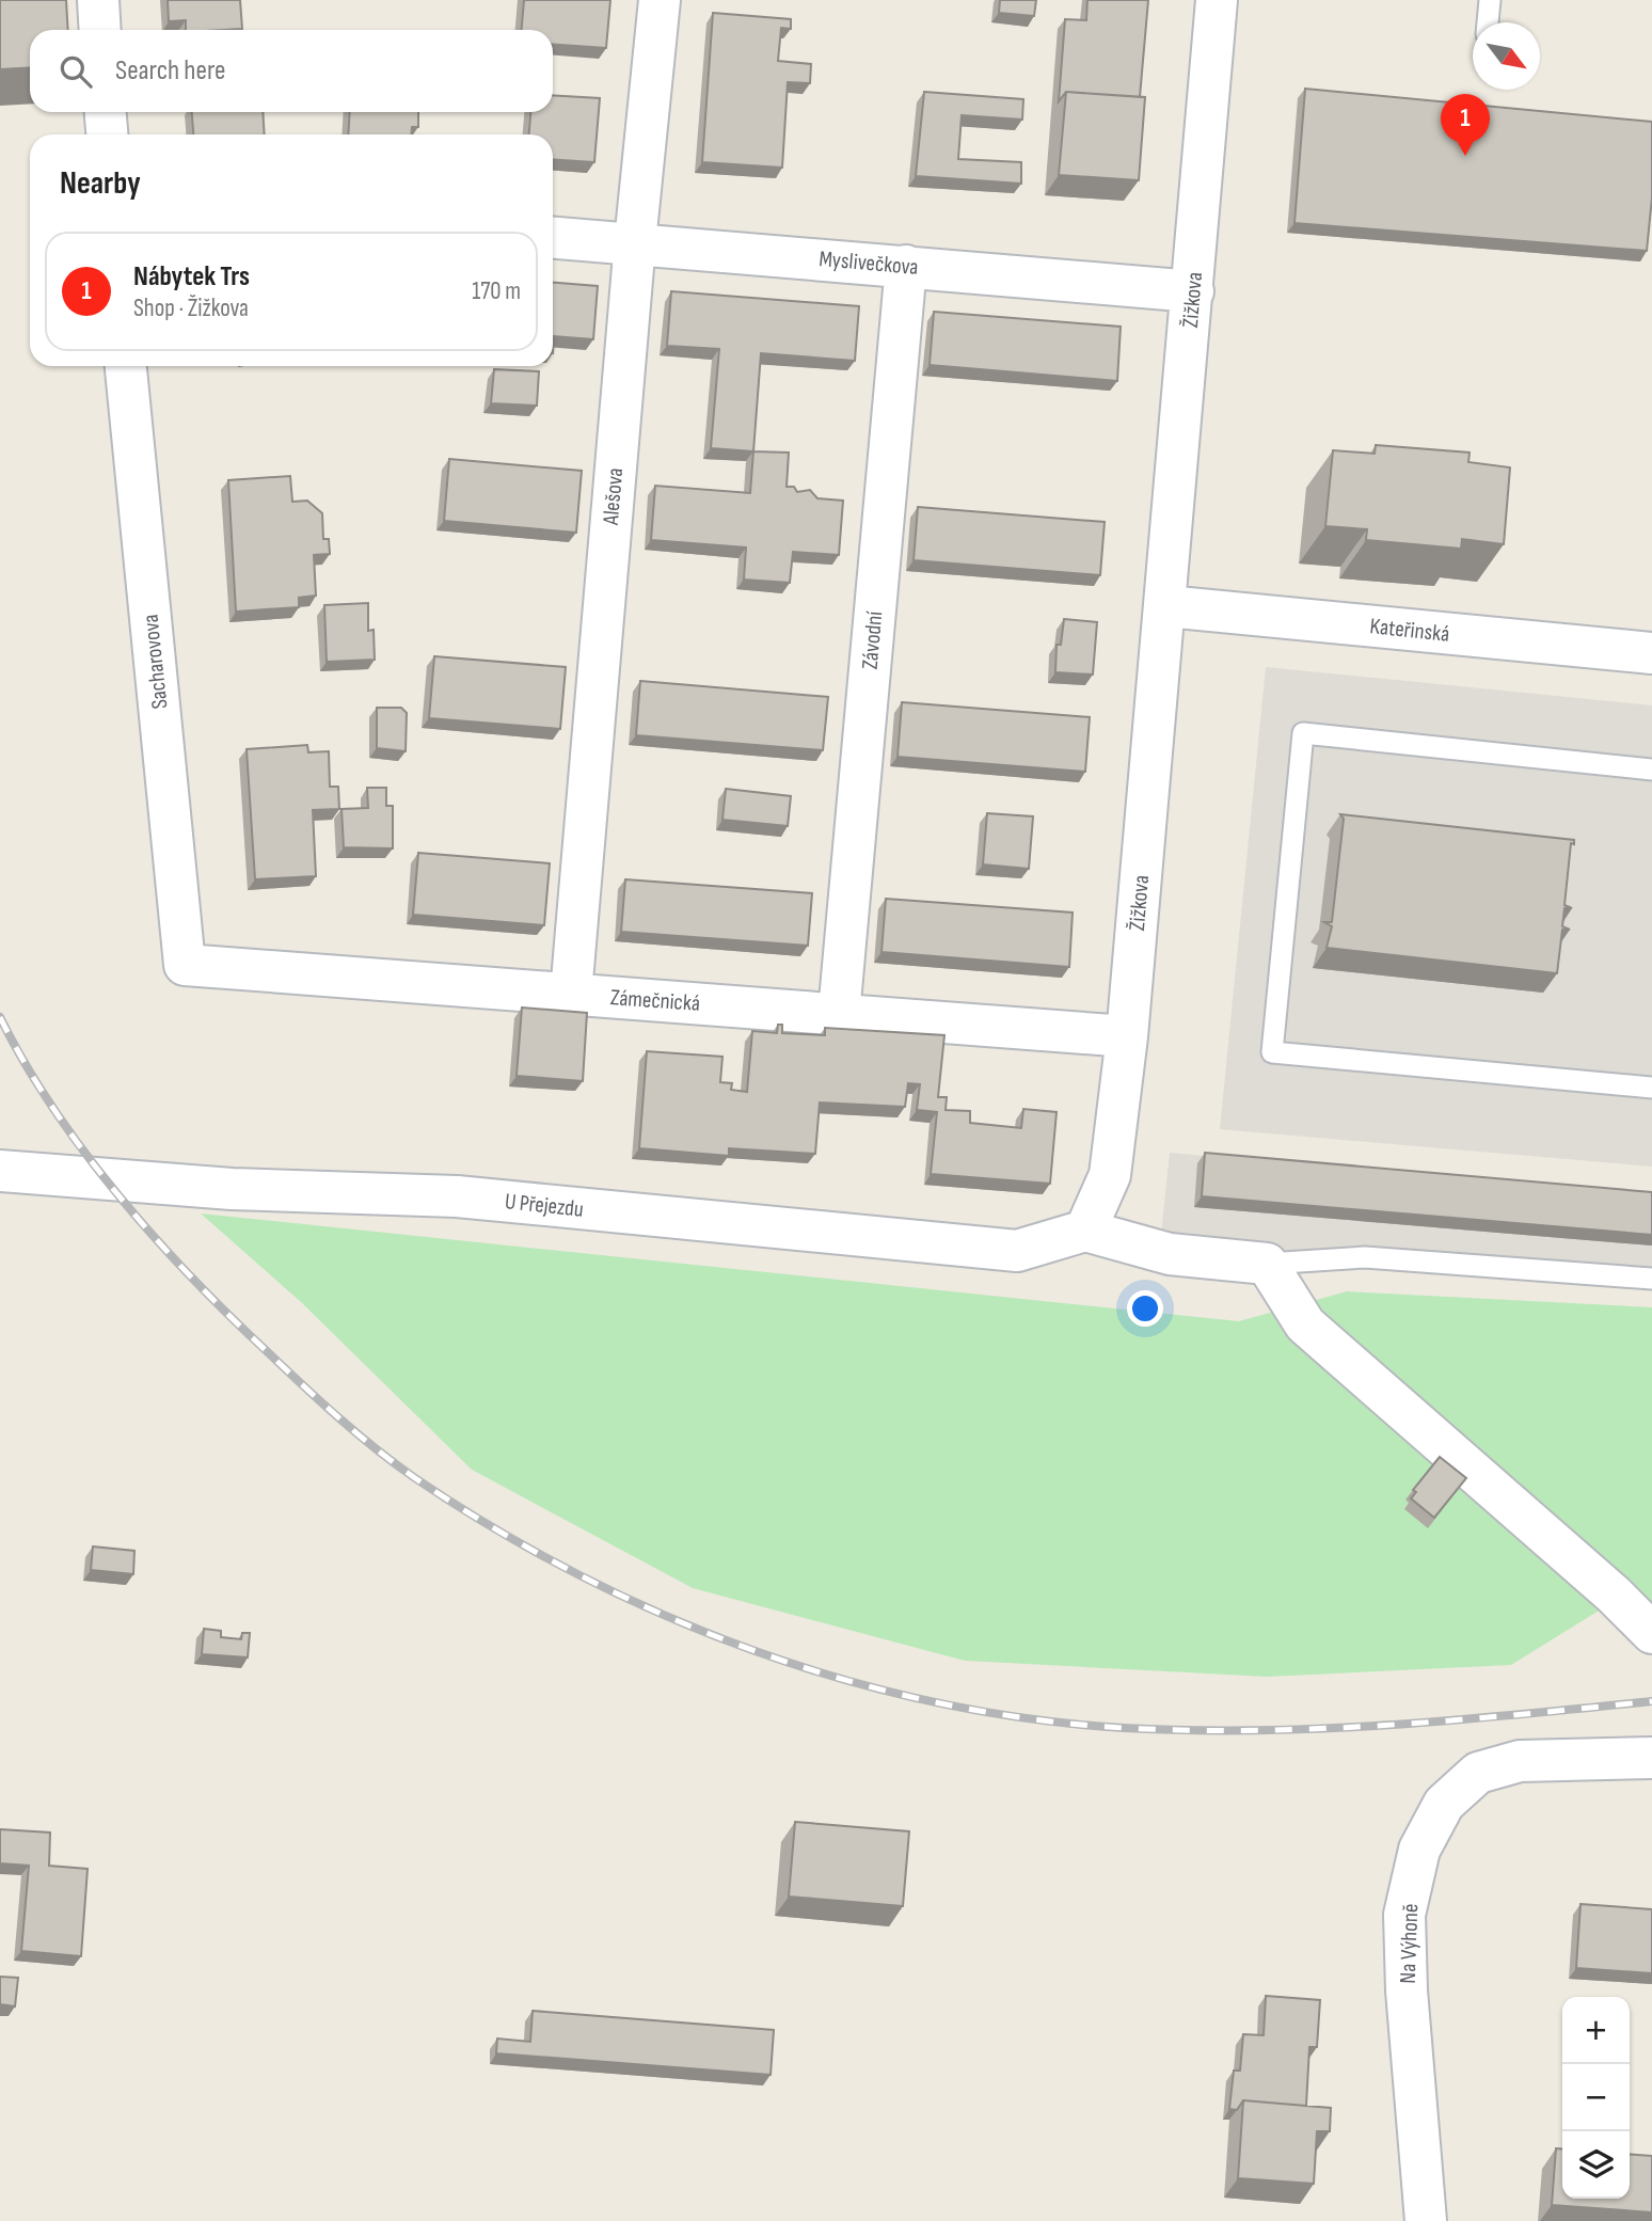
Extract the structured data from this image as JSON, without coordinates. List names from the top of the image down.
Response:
{
  "streets": {
    "street": [
      "Myslivečkova",
      "Žižkova",
      "Alešova",
      "Kateřinská",
      "Závodní",
      "Sacharovova",
      "Zámečnická",
      "U Přejezdu",
      "Na Výhoně"
    ]
  },
  "crossings": [
    ["Myslivečkova", "Žižkova"],
    ["Myslivečkova", "Alešova"],
    ["Myslivečkova", "Závodní"],
    ["Žižkova", "Kateřinská"],
    ["Žižkova", "Zámečnická"],
    ["Žižkova", "U Přejezdu"],
    ["Alešova", "Zámečnická"],
    ["Závodní", "Zámečnická"],
    ["Sacharovova", "Zámečnická"]
  ],
  "north": "bottom right",
  "page": {
    "search": "Search here",
    "pins": "1",
    "heading": "Nearby",
    "list": [
      {
        "mark": "1",
        "name": "Nábytek Trs",
        "note": "Shop · Žižkova",
        "value": "170 m"
      }
    ],
    "map_buttons": ["+", "−"]
  }
}
